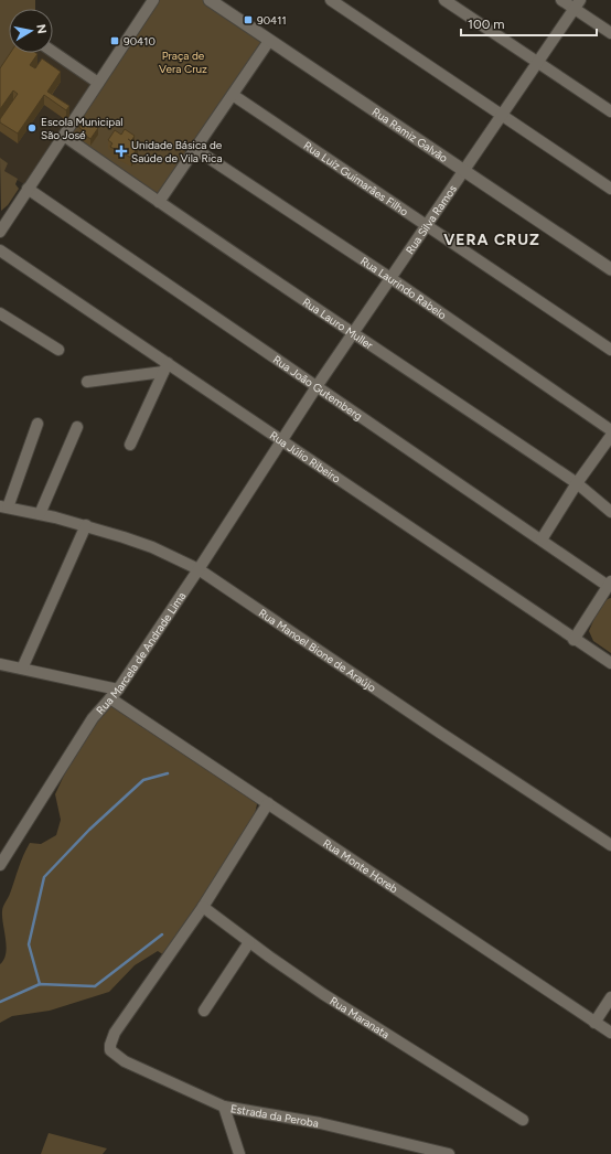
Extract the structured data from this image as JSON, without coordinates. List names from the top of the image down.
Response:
{
  "streets": {
    "street": [
      "Rua Ramiz Galvão",
      "Rua Luíz Guimarães Filho",
      "Rua Silva Ramos",
      "Rua Laurindo Rabelo",
      "Rua Lauro Muller",
      "Rua João Gutemberg",
      "Rua Júlio Ribeiro",
      "Rua Manoel Bione de Araújo",
      "Rua Marcela de Andrade Lima",
      "Rua Monte Horeb",
      "Rua Maranata",
      "Estrada da Peroba"
    ]
  },
  "crossings": [
    ["Rua Ramiz Galvão", "Rua Silva Ramos"],
    ["Rua Luíz Guimarães Filho", "Rua Silva Ramos"],
    ["Rua Silva Ramos", "Rua Laurindo Rabelo"],
    ["Rua Silva Ramos", "Rua Lauro Muller"],
    ["Rua Silva Ramos", "Rua João Gutemberg"],
    ["Rua Silva Ramos", "Rua Júlio Ribeiro"],
    ["Rua Silva Ramos", "Rua Marcela de Andrade Lima"],
    ["Rua Júlio Ribeiro", "Rua Marcela de Andrade Lima"],
    ["Rua Manoel Bione de Araújo", "Rua Marcela de Andrade Lima"],
    ["Rua Marcela de Andrade Lima", "Rua Monte Horeb"],
    ["Rua Maranata", "Estrada da Peroba"]
  ],
  "districts": ["VERA CRUZ"],
  "parks": ["Praça de Vera Cruz"],
  "places": {
    "transit": ["90411", "90410"],
    "other": ["Escola Municipal São José"],
    "health": ["Unidade Básica de Saúde de Vila Rica"]
  },
  "scale_bar": "100 m",
  "north": "right"
}
